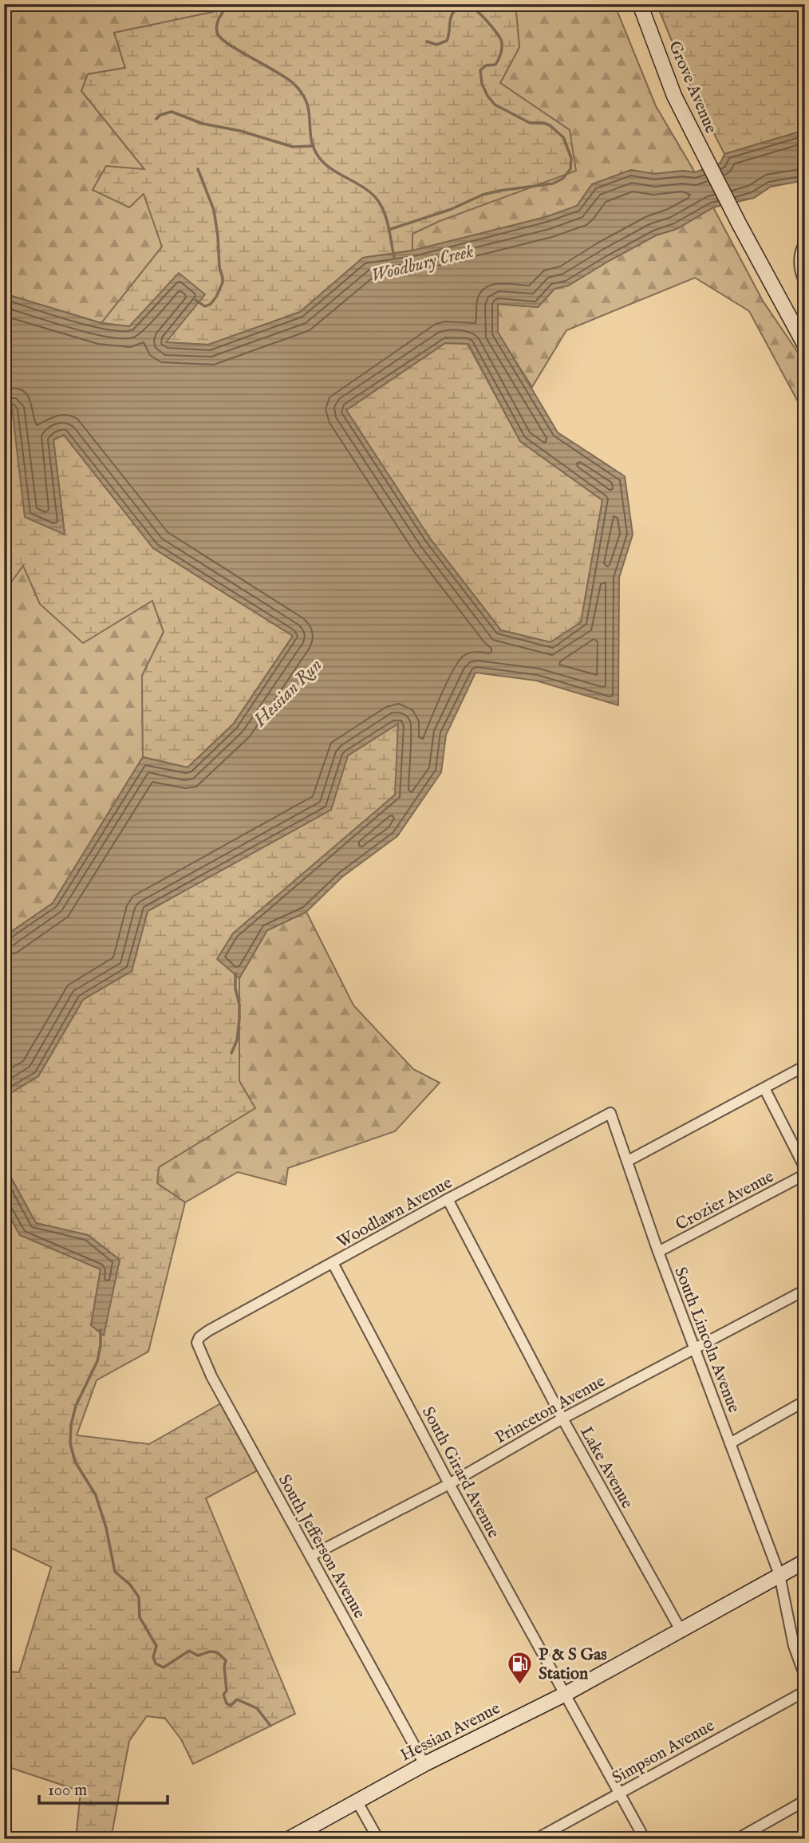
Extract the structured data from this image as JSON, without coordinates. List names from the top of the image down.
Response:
{
  "streets": {
    "main road": ["Grove Avenue", "Hessian Avenue"],
    "street": [
      "Crozier Avenue",
      "Woodlawn Avenue",
      "South Lincoln Avenue",
      "Princeton Avenue",
      "Lake Avenue",
      "South Girard Avenue",
      "South Jefferson Avenue",
      "Simpson Avenue"
    ]
  },
  "crossings": [
    ["Crozier Avenue", "South Lincoln Avenue"],
    ["Woodlawn Avenue", "South Lincoln Avenue"],
    ["Woodlawn Avenue", "Lake Avenue"],
    ["Woodlawn Avenue", "South Girard Avenue"],
    ["Woodlawn Avenue", "South Jefferson Avenue"],
    ["South Lincoln Avenue", "Princeton Avenue"],
    ["South Lincoln Avenue", "Hessian Avenue"],
    ["Princeton Avenue", "Lake Avenue"],
    ["Princeton Avenue", "South Girard Avenue"],
    ["Princeton Avenue", "South Jefferson Avenue"],
    ["Lake Avenue", "Hessian Avenue"],
    ["South Girard Avenue", "Hessian Avenue"],
    ["South Girard Avenue", "Simpson Avenue"],
    ["South Jefferson Avenue", "Hessian Avenue"]
  ],
  "water": ["Woodbury Creek", "Hessian Run"],
  "places": {
    "fuel station": ["P & S Gas Station"]
  },
  "scale_bar": "100 m"
}
